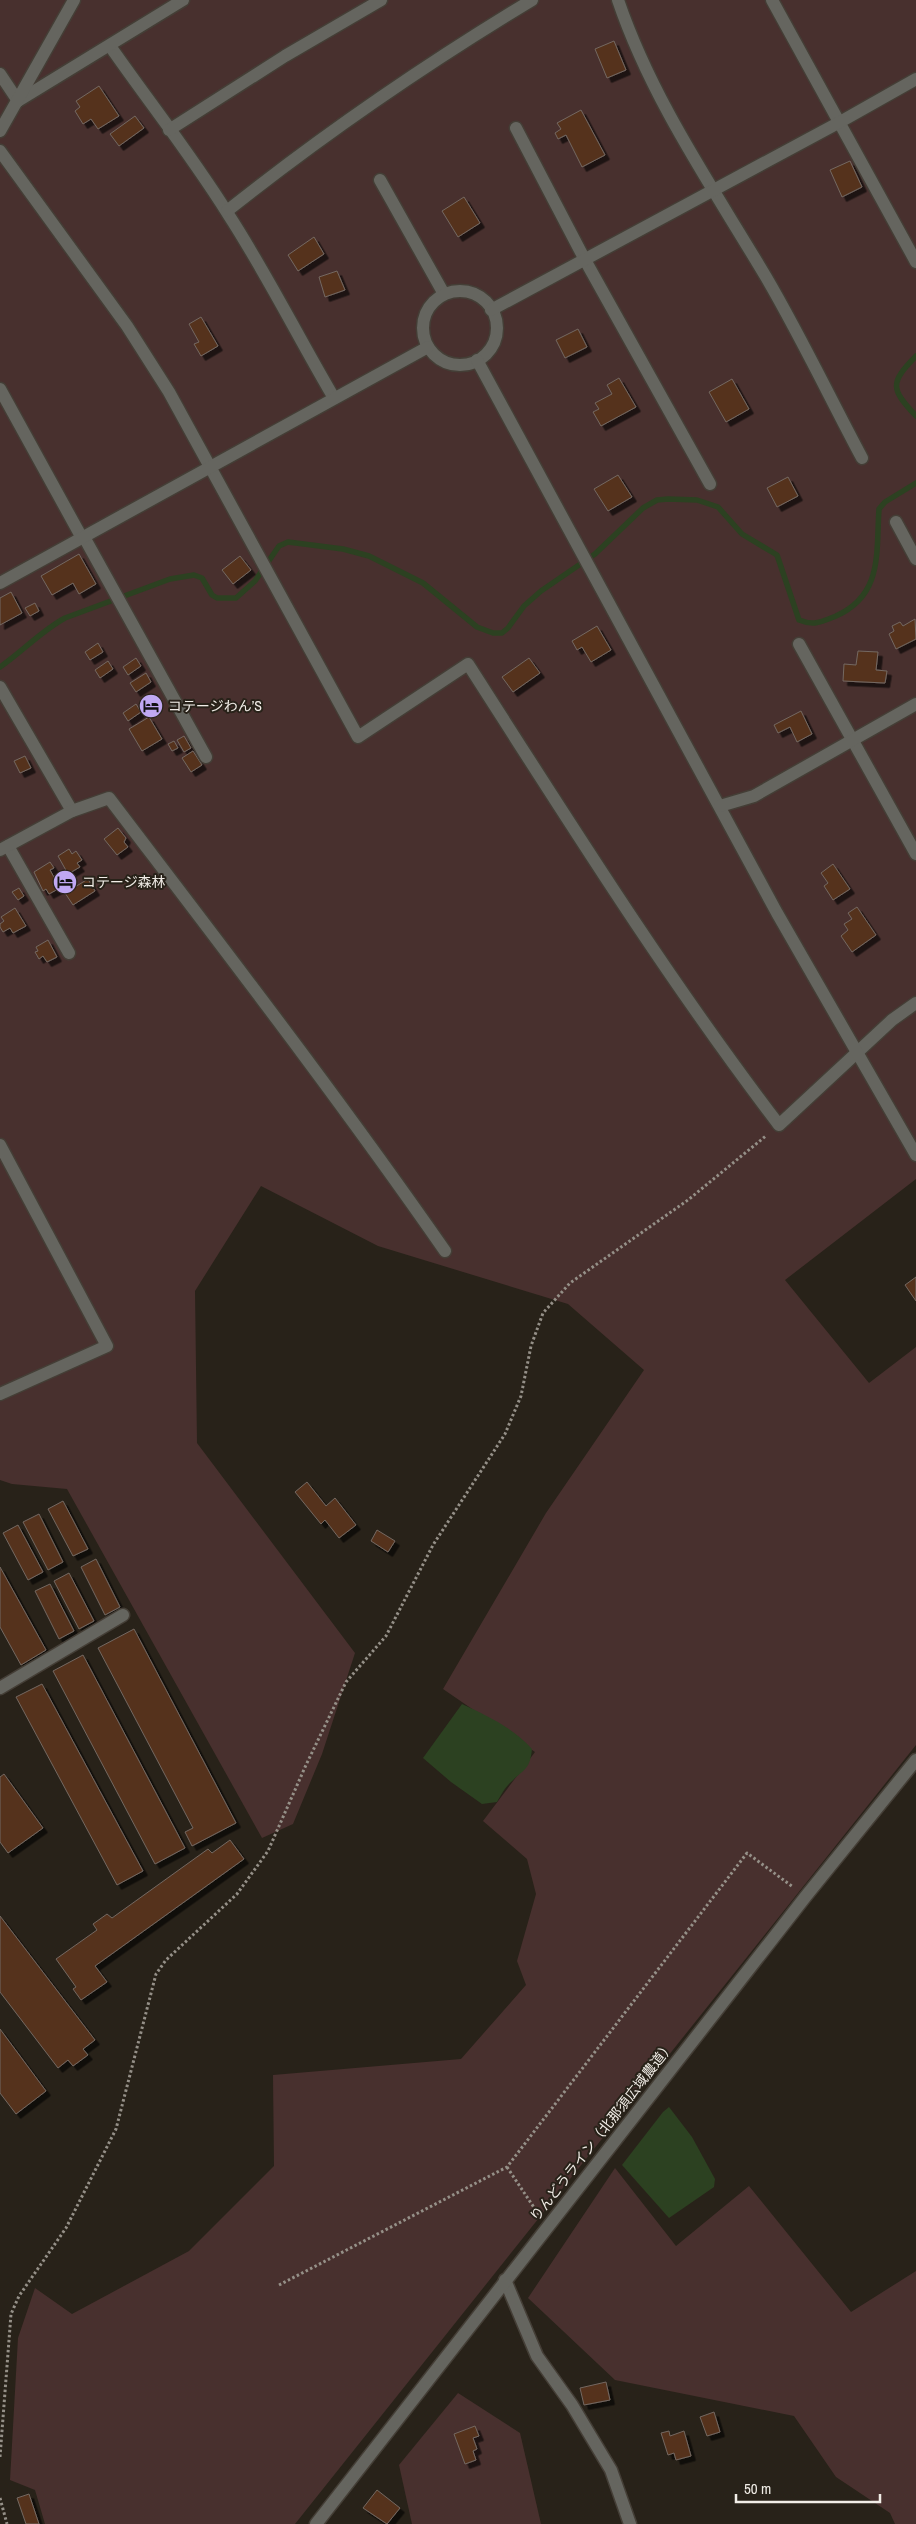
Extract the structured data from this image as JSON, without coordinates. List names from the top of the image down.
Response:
{
  "streets": {
    "street": ["りんどうライン（北那須広域農道）"]
  },
  "places": {
    "hotel": ["コテージわん’S", "コテージ森林"]
  },
  "scale_bar": "50 m"
}
